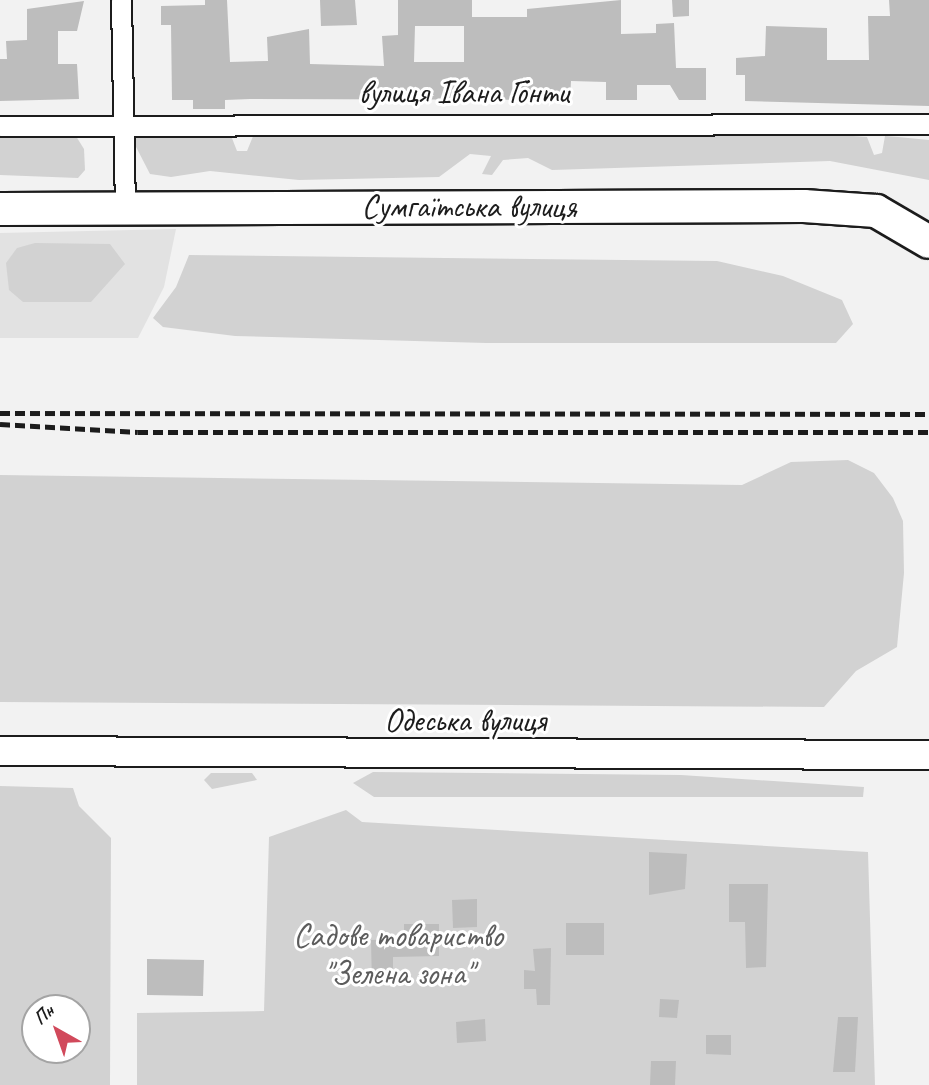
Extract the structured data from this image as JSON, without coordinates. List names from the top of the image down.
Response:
{
  "streets": {
    "main road": ["Сумгаїтська вулиця", "Одеська вулиця"],
    "street": ["вулиця Івана Гонти"]
  },
  "parks": ["Садове товариство \"Зелена зона\""],
  "north": "top left"
}
